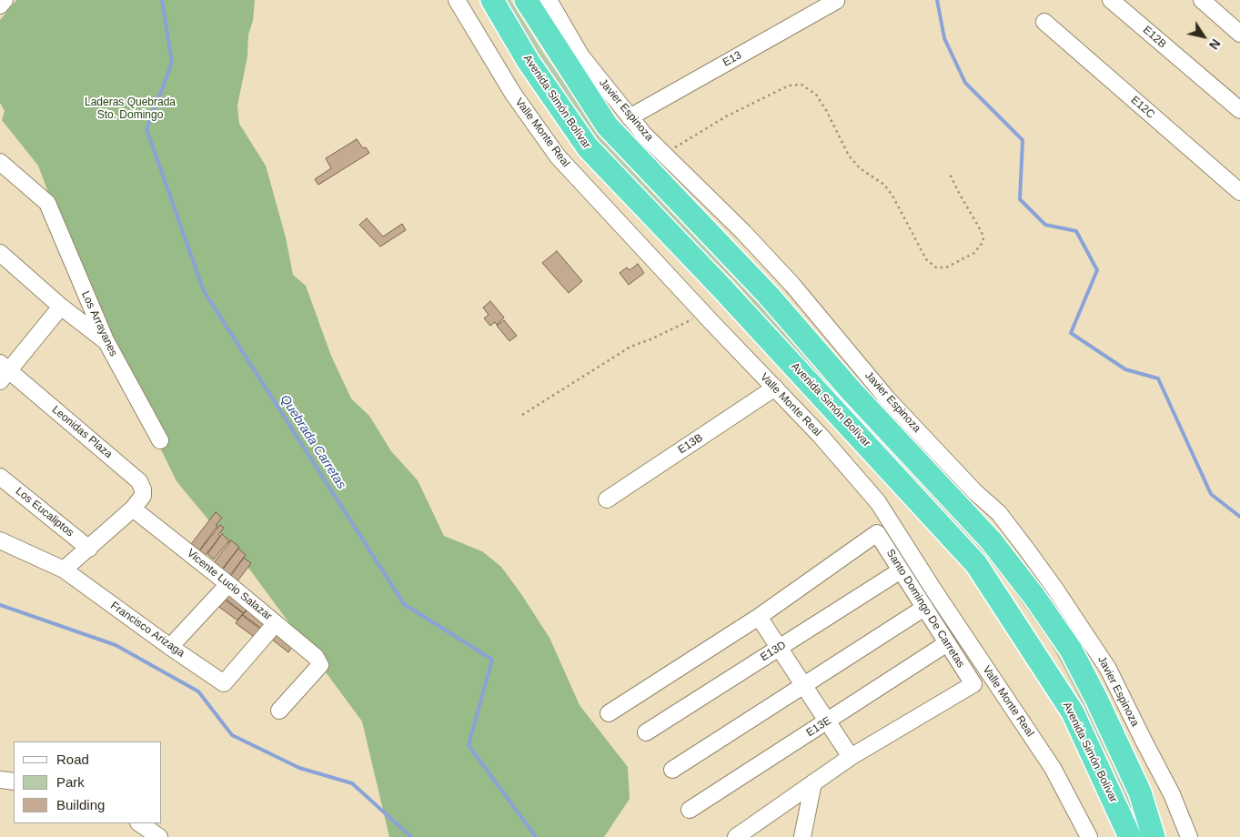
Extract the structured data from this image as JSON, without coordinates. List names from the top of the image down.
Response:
{
  "streets": {
    "highway": ["Avenida Simón Bolívar"],
    "street": [
      "E12B",
      "E13",
      "E12C",
      "Javier Espinoza",
      "Valle Monte Real",
      "Los Arrayanes",
      "Leonidas Plaza",
      "E13B",
      "Los Eucaliptos",
      "Vicente Lucio Salazar",
      "Santo Domingo De Carretas",
      "Francisco Arizaga",
      "E13D",
      "E13E"
    ]
  },
  "crossings": [
    ["E13", "Javier Espinoza"],
    ["Valle Monte Real", "E13B"],
    ["Leonidas Plaza", "Vicente Lucio Salazar"],
    ["Vicente Lucio Salazar", "Francisco Arizaga"],
    ["Santo Domingo De Carretas", "E13D"],
    ["Santo Domingo De Carretas", "E13E"]
  ],
  "water": ["Quebrada Carretas"],
  "parks": ["Laderas Quebrada Sto. Domingo"],
  "legend": ["Road", "Park", "Building"],
  "north": "bottom right"
}
